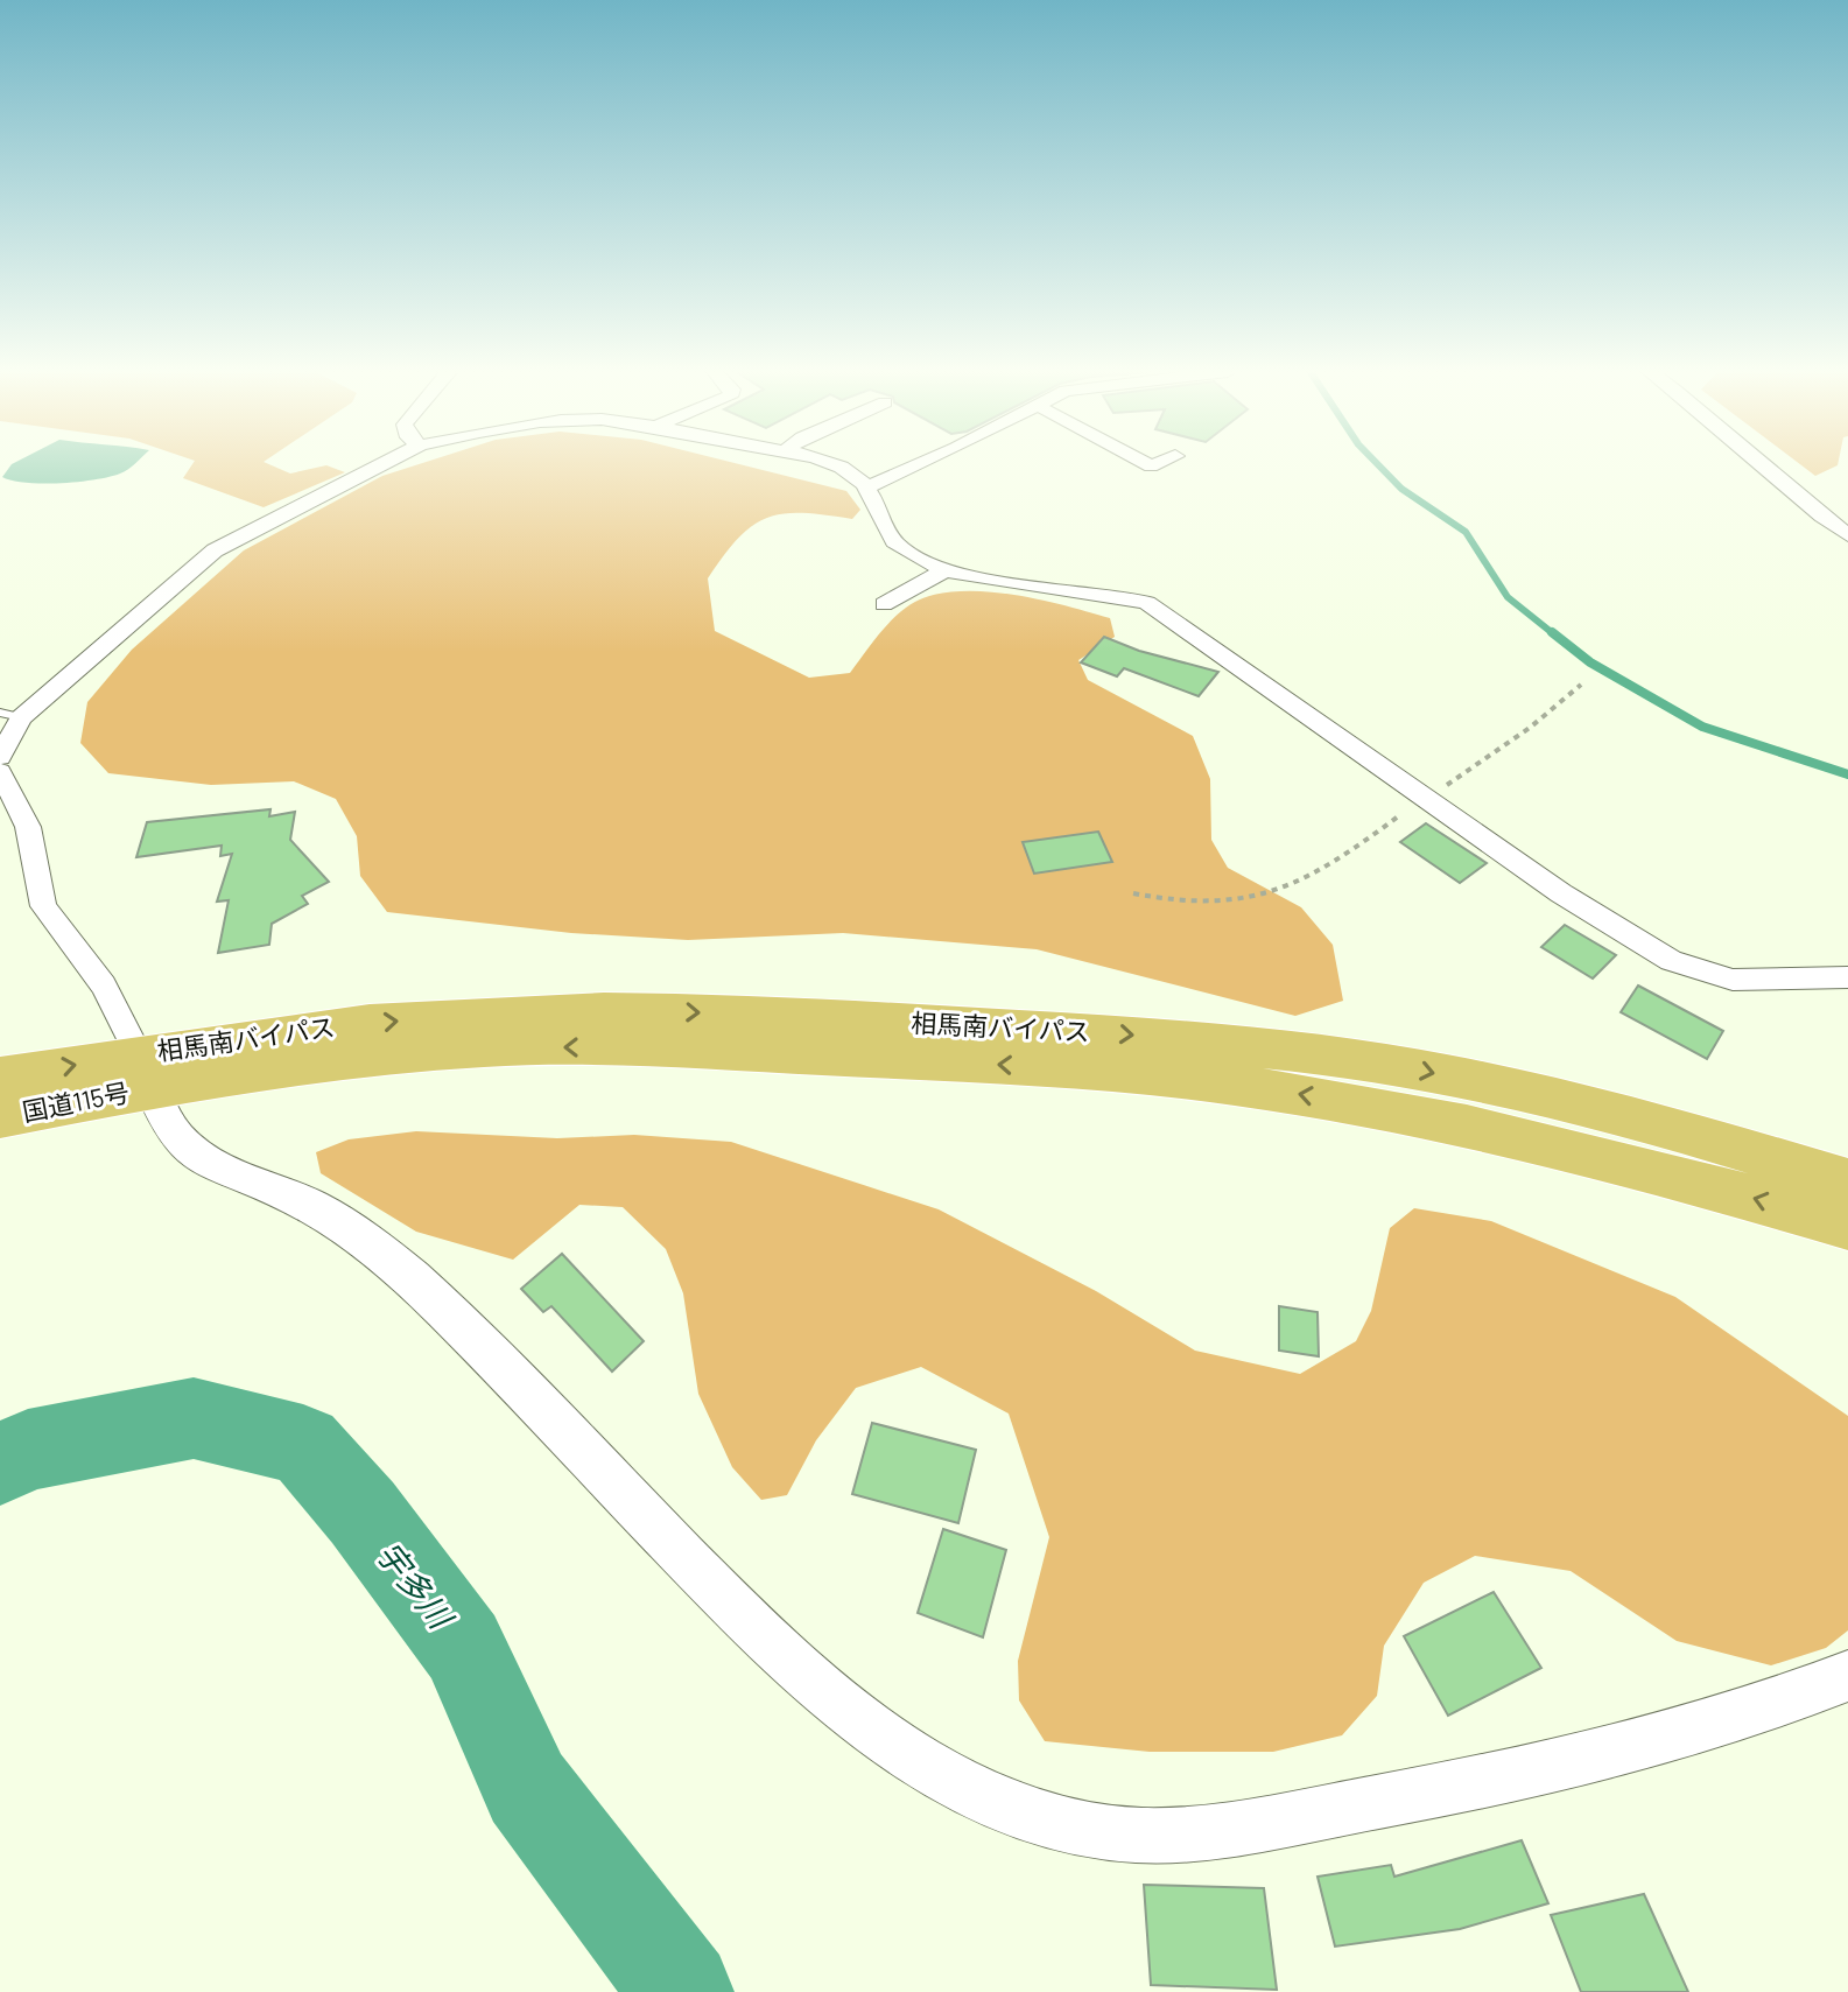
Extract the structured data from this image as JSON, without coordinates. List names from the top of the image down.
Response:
{
  "streets": {
    "highway": ["相馬南バイパス", "国道115号"]
  },
  "crossings": [
    ["相馬南バイパス", "国道115号"]
  ],
  "water": ["宇多川"]
}
